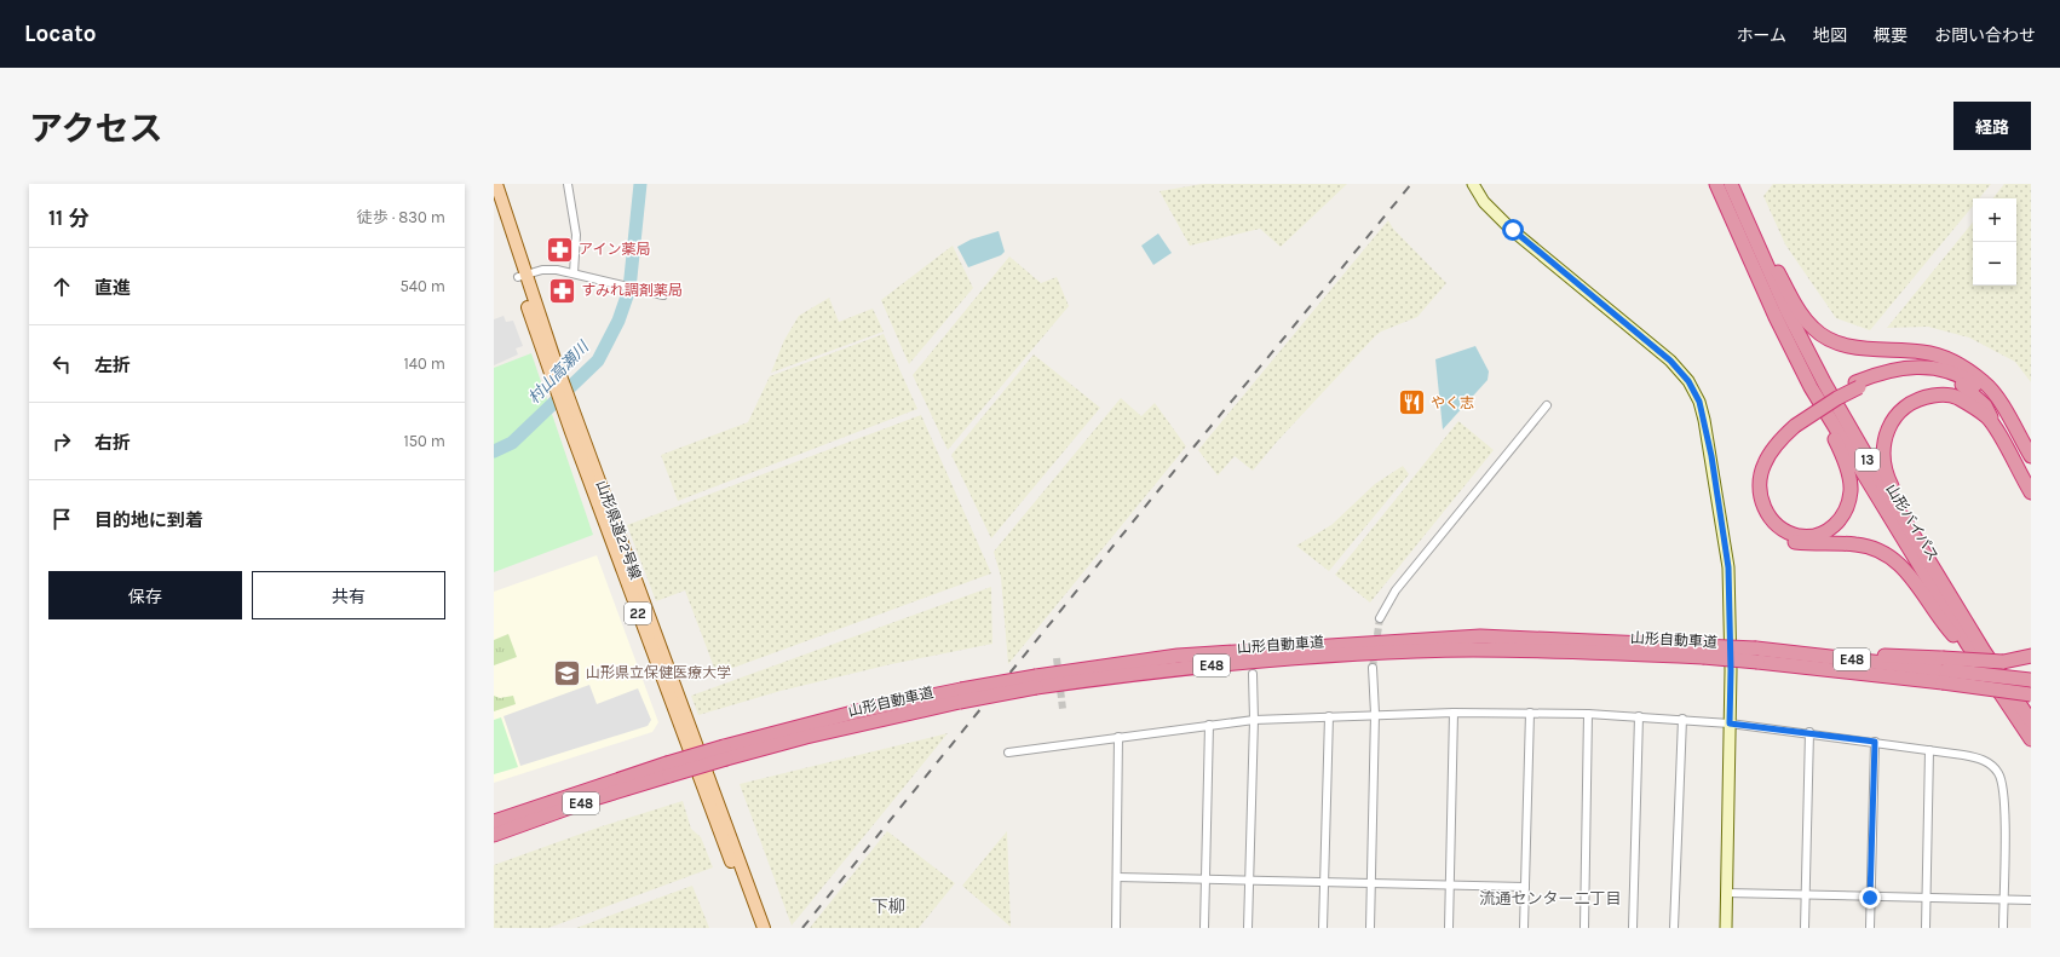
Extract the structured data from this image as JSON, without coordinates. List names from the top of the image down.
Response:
{
  "streets": {
    "highway": [
      "13",
      "山形バイパス",
      "山形自動車道",
      "E48"
    ],
    "main road": ["山形県道22号線", "22"]
  },
  "districts": ["流通センター二丁目", "下柳"],
  "water": ["村山高瀬川"],
  "places": {
    "pharmacy": ["アイン薬局", "すみれ調剤薬局"],
    "restaurant": ["やく志"],
    "school or university": ["山形県立保健医療大学"]
  },
  "page": {
    "header": "Locato",
    "nav": [
      "ホーム",
      "地図",
      "概要",
      "お問い合わせ"
    ],
    "title": "アクセス",
    "buttons": [
      "経路",
      ["保存", "共有"]
    ],
    "heading": ["11 分", "徒歩 · 830 m"],
    "map_buttons": ["+", "−"],
    "list": [
      ["直進", "540 m"],
      ["左折", "140 m"],
      ["右折", "150 m"],
      "目的地に到着"
    ]
  }
}
